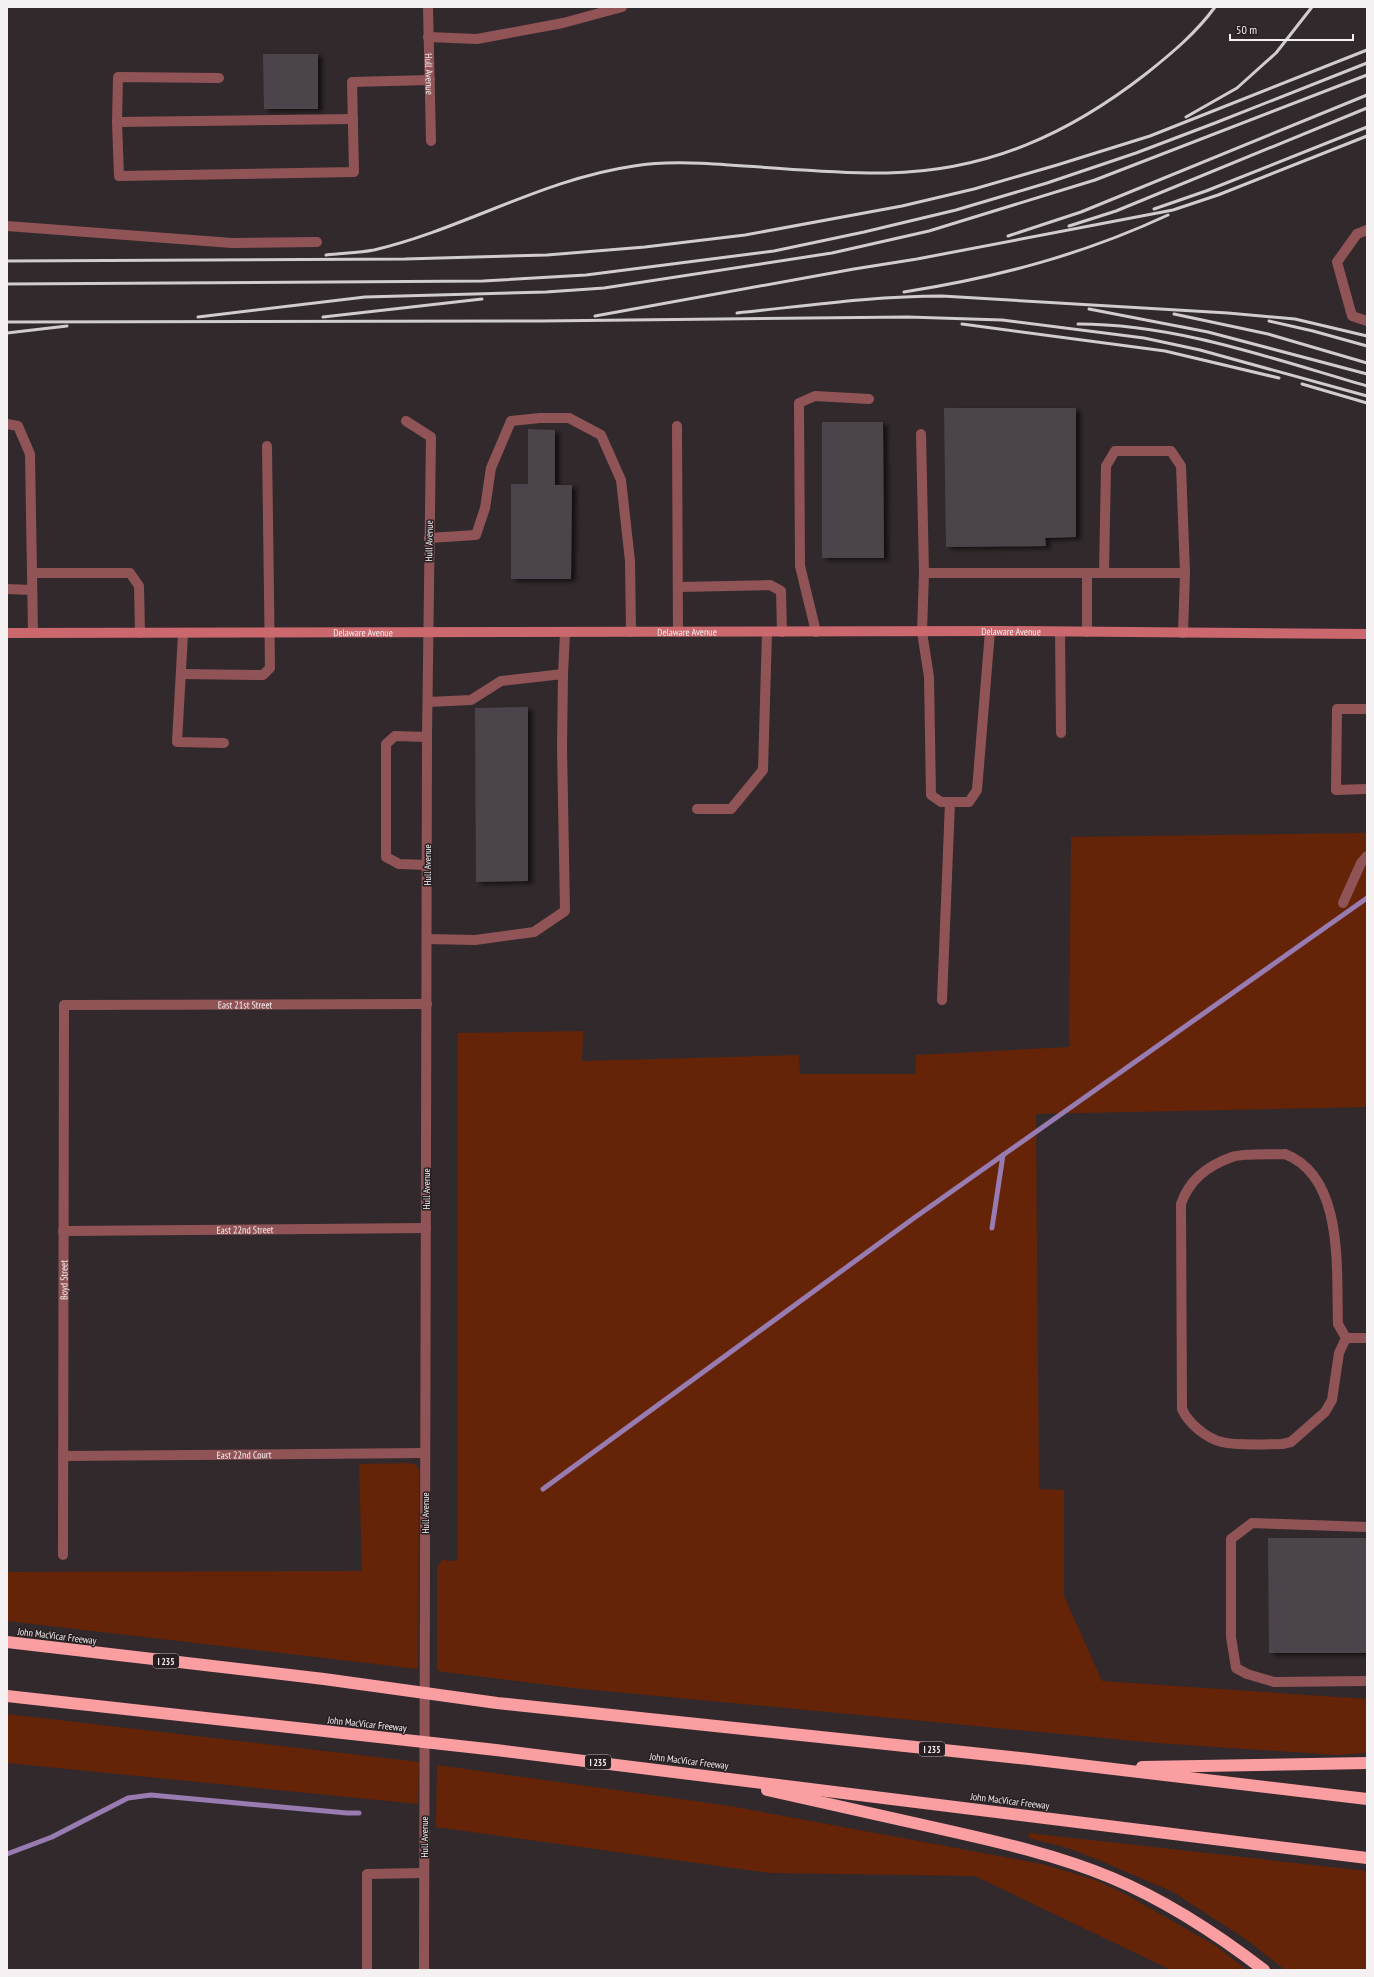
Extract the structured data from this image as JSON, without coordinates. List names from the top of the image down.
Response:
{
  "streets": {
    "highway": ["John MacVicar Freeway", "I 235"],
    "main road": ["Delaware Avenue"],
    "street": [
      "Hull Avenue",
      "East 21st Street",
      "East 22nd Street",
      "Boyd Street",
      "East 22nd Court"
    ]
  },
  "crossings": [
    ["Hull Avenue", "Delaware Avenue"],
    ["Hull Avenue", "East 21st Street"],
    ["Hull Avenue", "East 22nd Street"],
    ["Hull Avenue", "East 22nd Court"],
    ["East 21st Street", "Boyd Street"],
    ["East 22nd Street", "Boyd Street"],
    ["Boyd Street", "East 22nd Court"]
  ],
  "scale_bar": "50 m"
}
